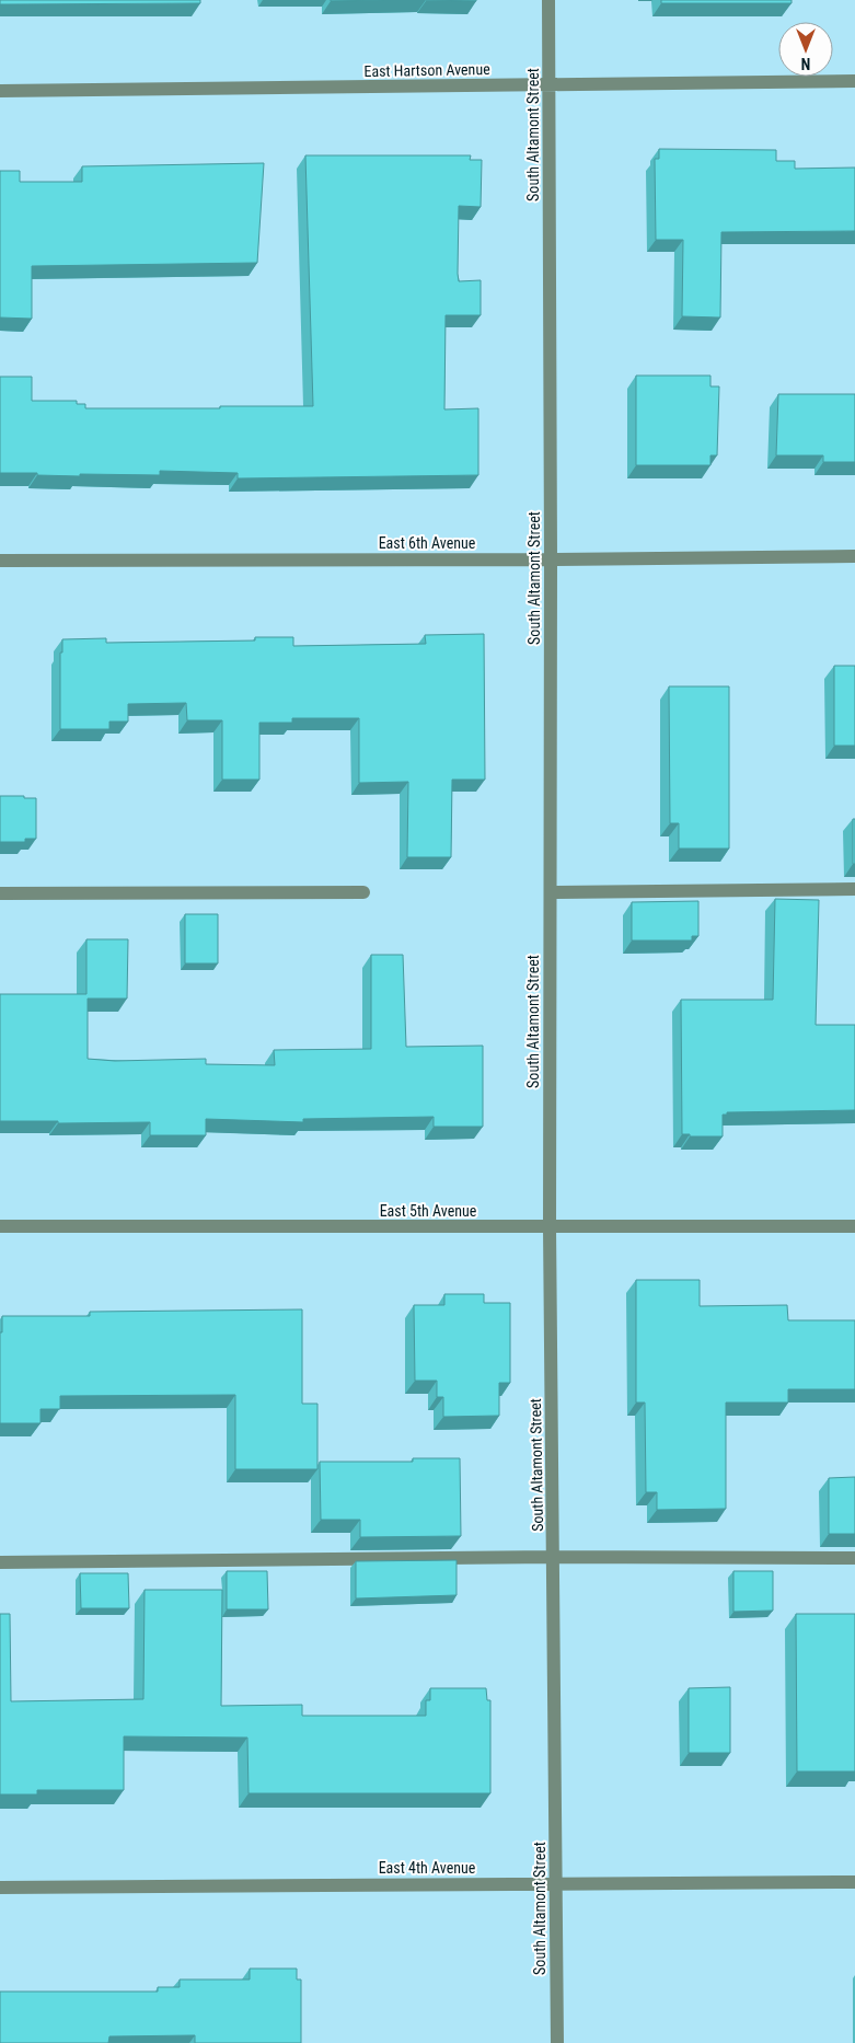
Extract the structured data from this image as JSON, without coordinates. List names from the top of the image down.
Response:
{
  "streets": {
    "street": [
      "East Hartson Avenue",
      "South Altamont Street",
      "East 6th Avenue",
      "East 5th Avenue",
      "East 4th Avenue"
    ]
  },
  "crossings": [
    ["East Hartson Avenue", "South Altamont Street"],
    ["South Altamont Street", "East 6th Avenue"],
    ["South Altamont Street", "East 5th Avenue"],
    ["South Altamont Street", "East 4th Avenue"]
  ],
  "north": "bottom"
}
